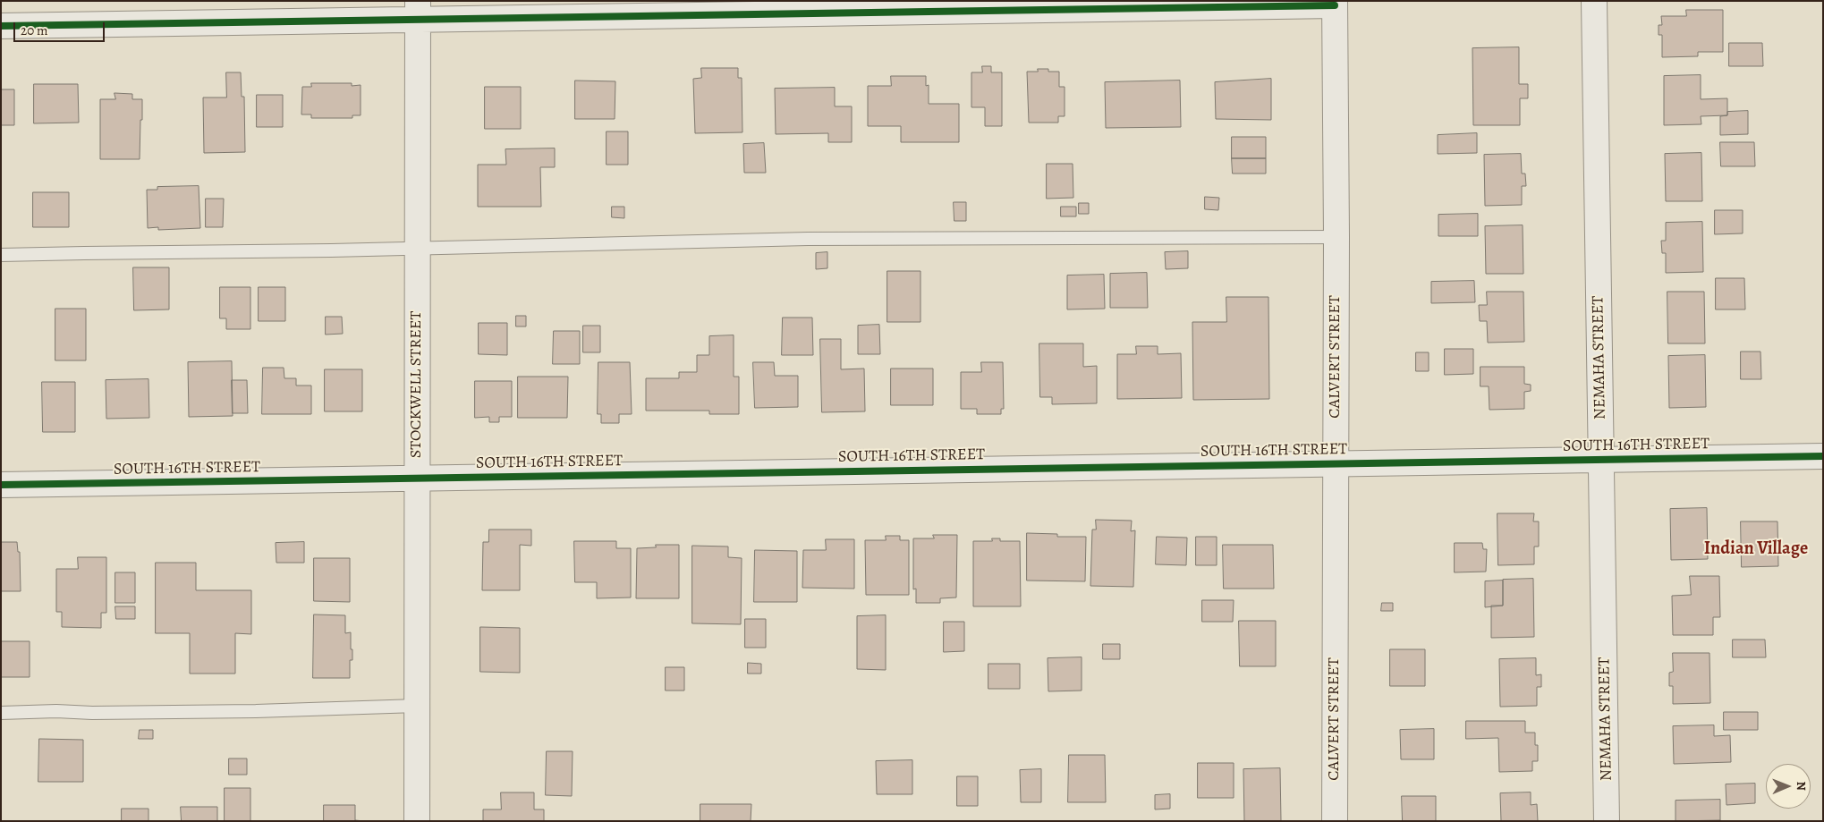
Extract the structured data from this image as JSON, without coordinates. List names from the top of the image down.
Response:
{
  "streets": {
    "street": [
      "CALVERT STREET",
      "NEMAHA STREET",
      "STOCKWELL STREET",
      "SOUTH 16TH STREET"
    ]
  },
  "crossings": [
    ["CALVERT STREET", "SOUTH 16TH STREET"],
    ["NEMAHA STREET", "SOUTH 16TH STREET"],
    ["STOCKWELL STREET", "SOUTH 16TH STREET"]
  ],
  "districts": ["Indian Village"],
  "scale_bar": "20 m",
  "north": "right"
}
